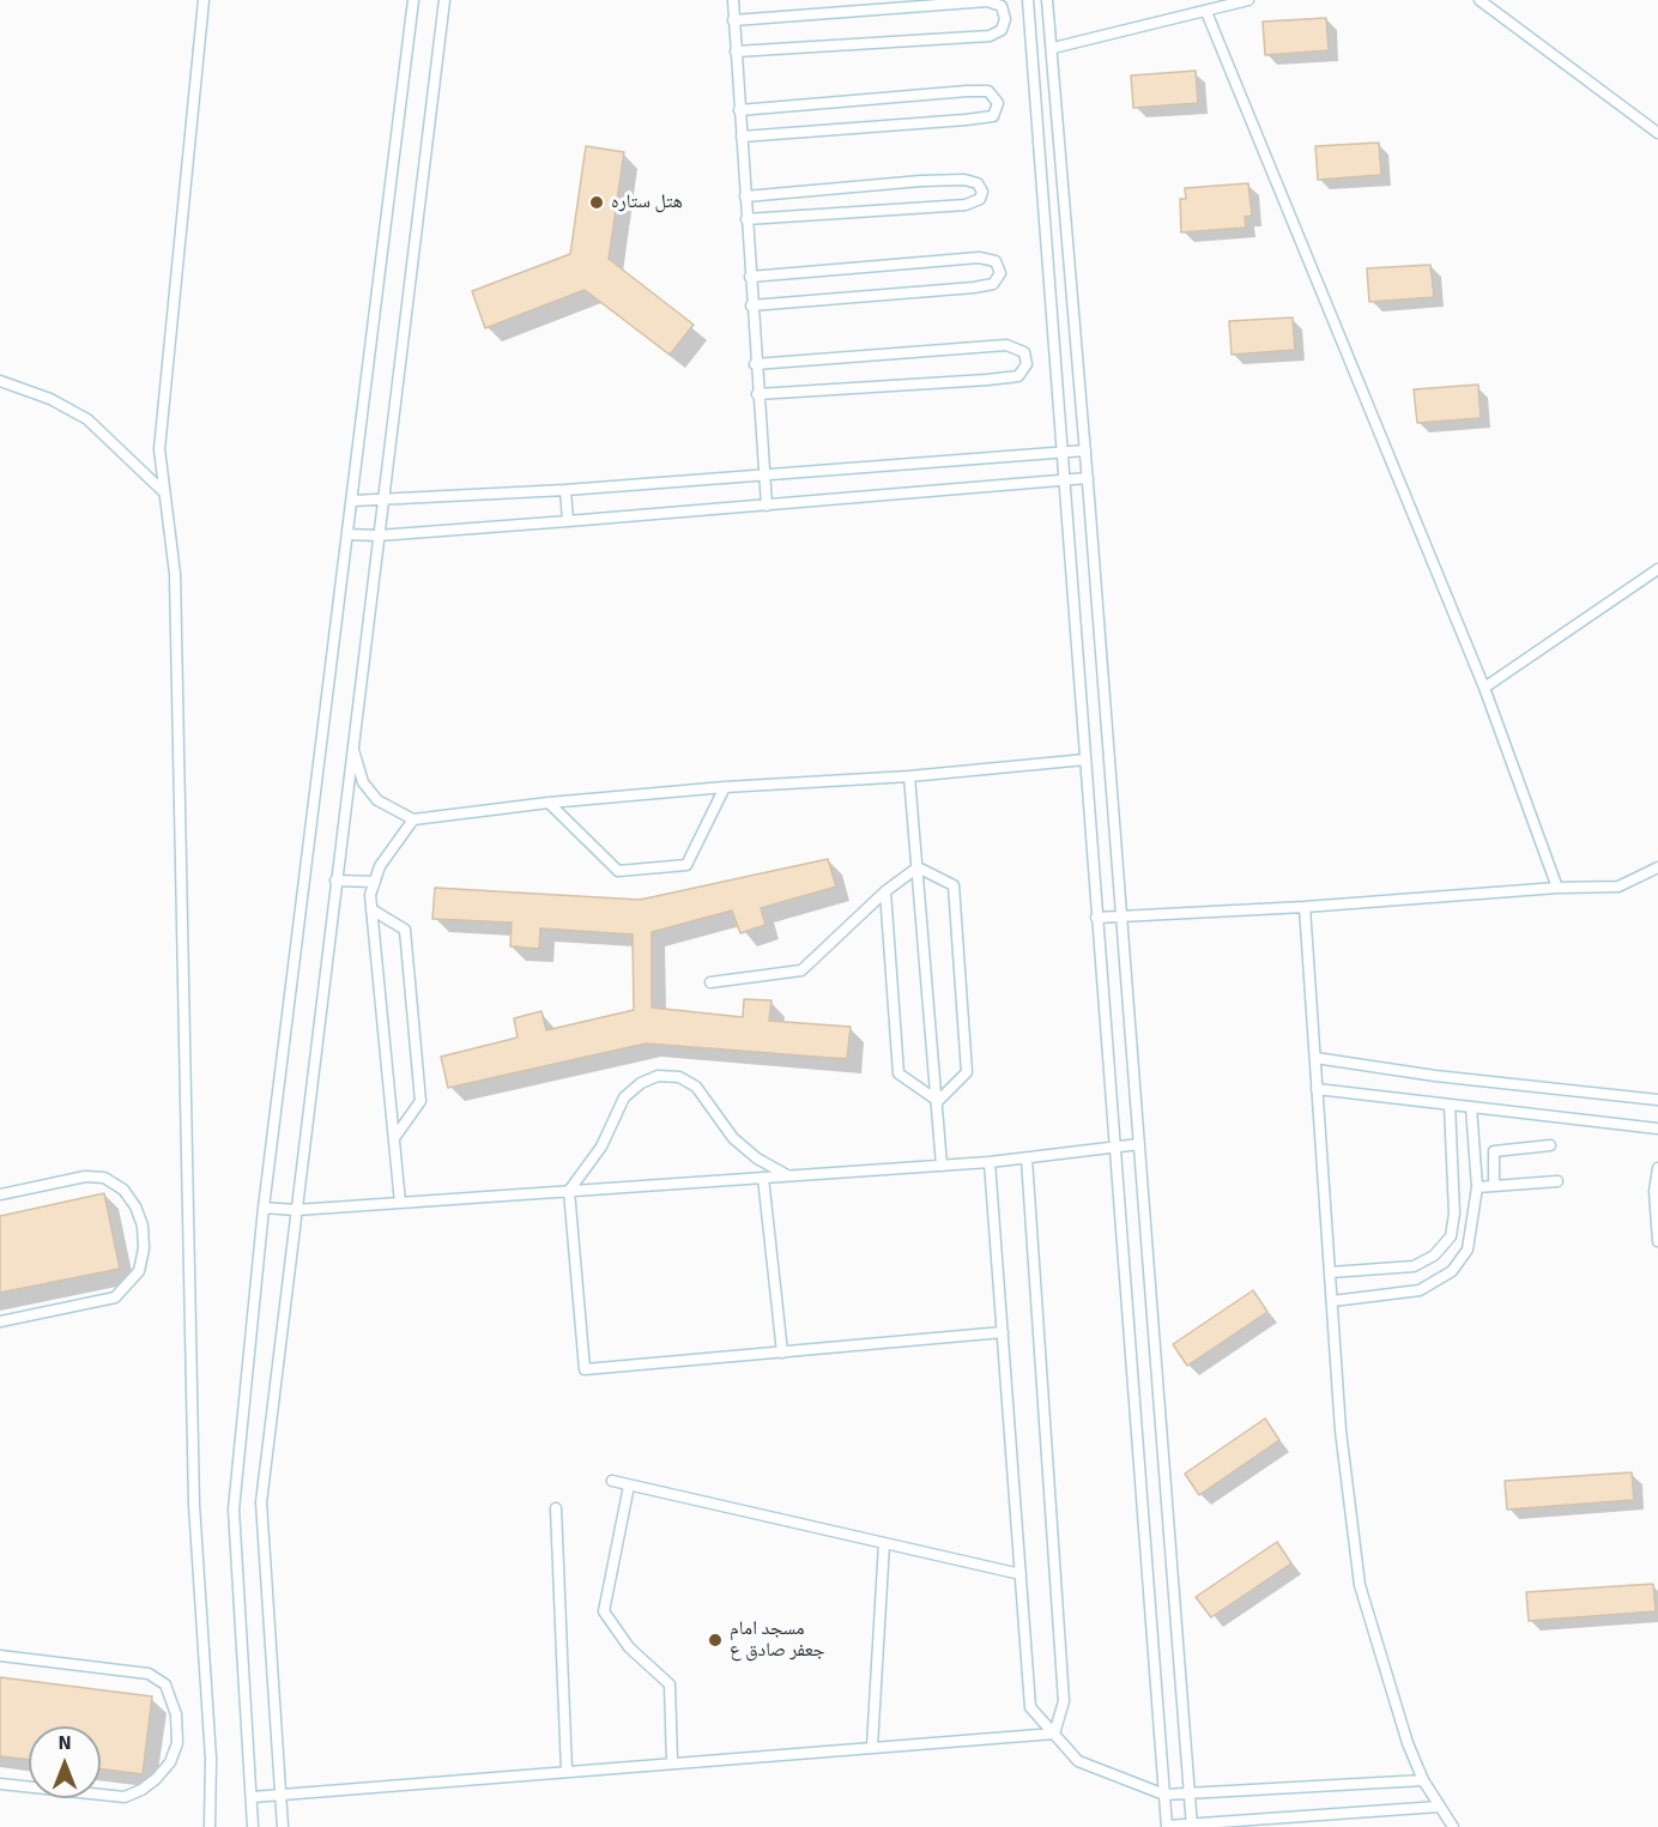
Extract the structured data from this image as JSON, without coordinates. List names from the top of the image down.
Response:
{
  "places": ["هتل ستاره", "مسجد امام جعفر صادق ع"],
  "north": "top"
}
